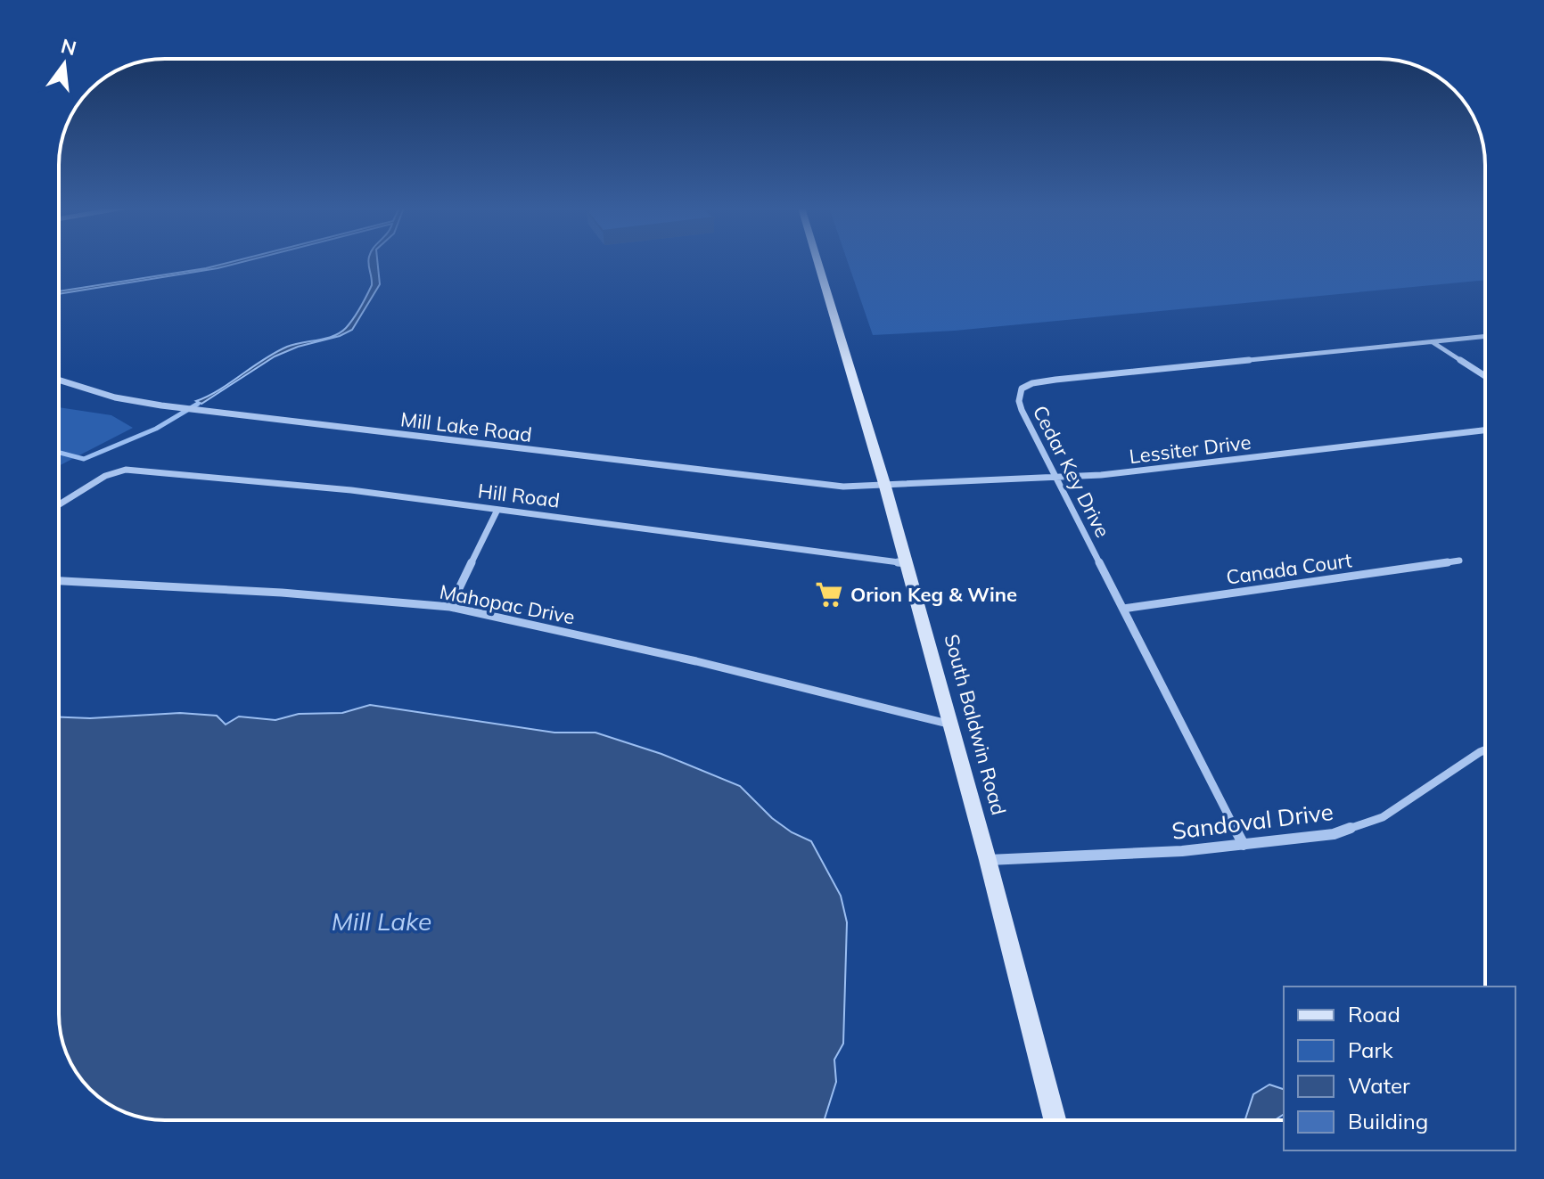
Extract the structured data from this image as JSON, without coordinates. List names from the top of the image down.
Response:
{
  "streets": {
    "main road": ["South Baldwin Road"],
    "street": [
      "Mill Lake Road",
      "Lessiter Drive",
      "Cedar Key Drive",
      "Hill Road",
      "Canada Court",
      "Mahopac Drive",
      "Sandoval Drive"
    ]
  },
  "crossings": [
    ["Mill Lake Road", "Lessiter Drive"],
    ["Mill Lake Road", "South Baldwin Road"],
    ["Lessiter Drive", "Cedar Key Drive"],
    ["Lessiter Drive", "South Baldwin Road"],
    ["Cedar Key Drive", "Canada Court"],
    ["Cedar Key Drive", "Sandoval Drive"],
    ["Hill Road", "South Baldwin Road"],
    ["Mahopac Drive", "South Baldwin Road"],
    ["South Baldwin Road", "Sandoval Drive"]
  ],
  "water": ["Mill Lake"],
  "places": {
    "supermarket": ["Orion Keg & Wine"]
  },
  "legend": [
    "Road",
    "Park",
    "Water",
    "Building"
  ],
  "north": "top"
}
